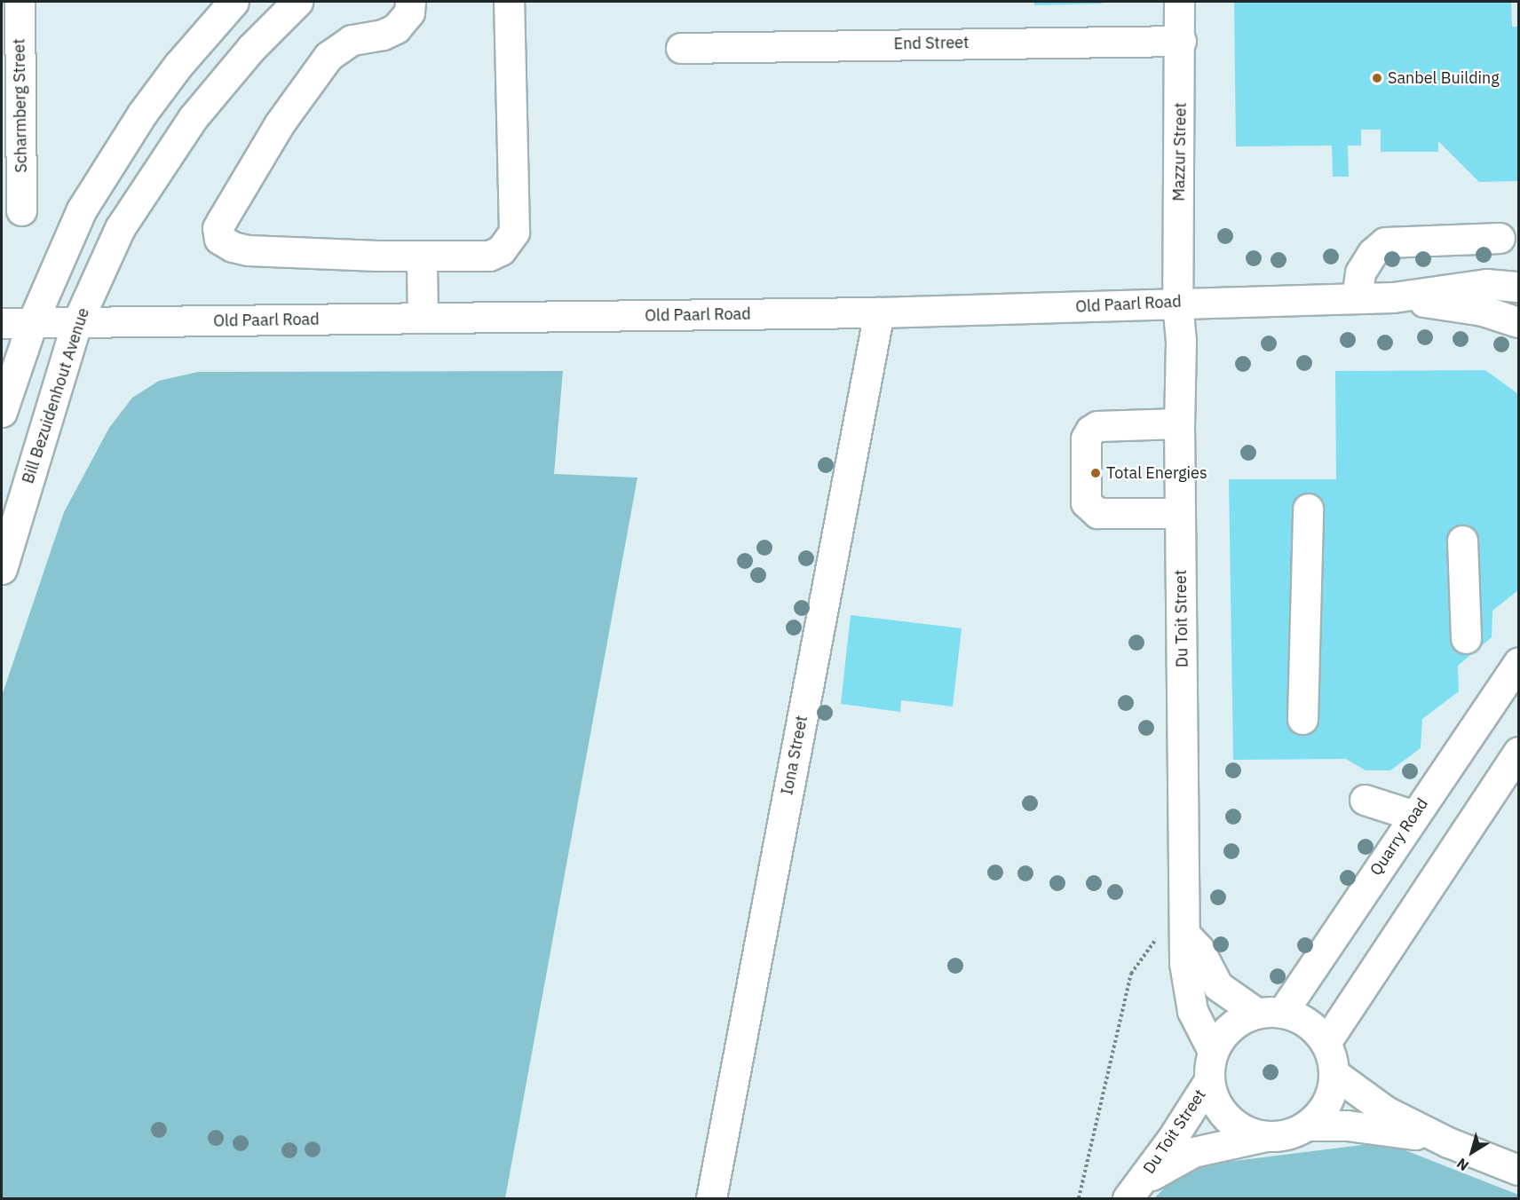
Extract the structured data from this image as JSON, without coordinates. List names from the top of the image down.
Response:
{
  "streets": {
    "street": [
      "End Street",
      "Scharmberg Street",
      "Mazzur Street",
      "Old Paarl Road",
      "Bill Bezuidenhout Avenue",
      "Du Toit Street",
      "Iona Street",
      "Quarry Road"
    ]
  },
  "crossings": [
    ["End Street", "Mazzur Street"],
    ["Mazzur Street", "Old Paarl Road"],
    ["Mazzur Street", "Du Toit Street"],
    ["Old Paarl Road", "Bill Bezuidenhout Avenue"],
    ["Old Paarl Road", "Du Toit Street"],
    ["Old Paarl Road", "Iona Street"],
    ["Du Toit Street", "Quarry Road"]
  ],
  "places": ["Sanbel Building", "Total Energies"],
  "north": "bottom left"
}
